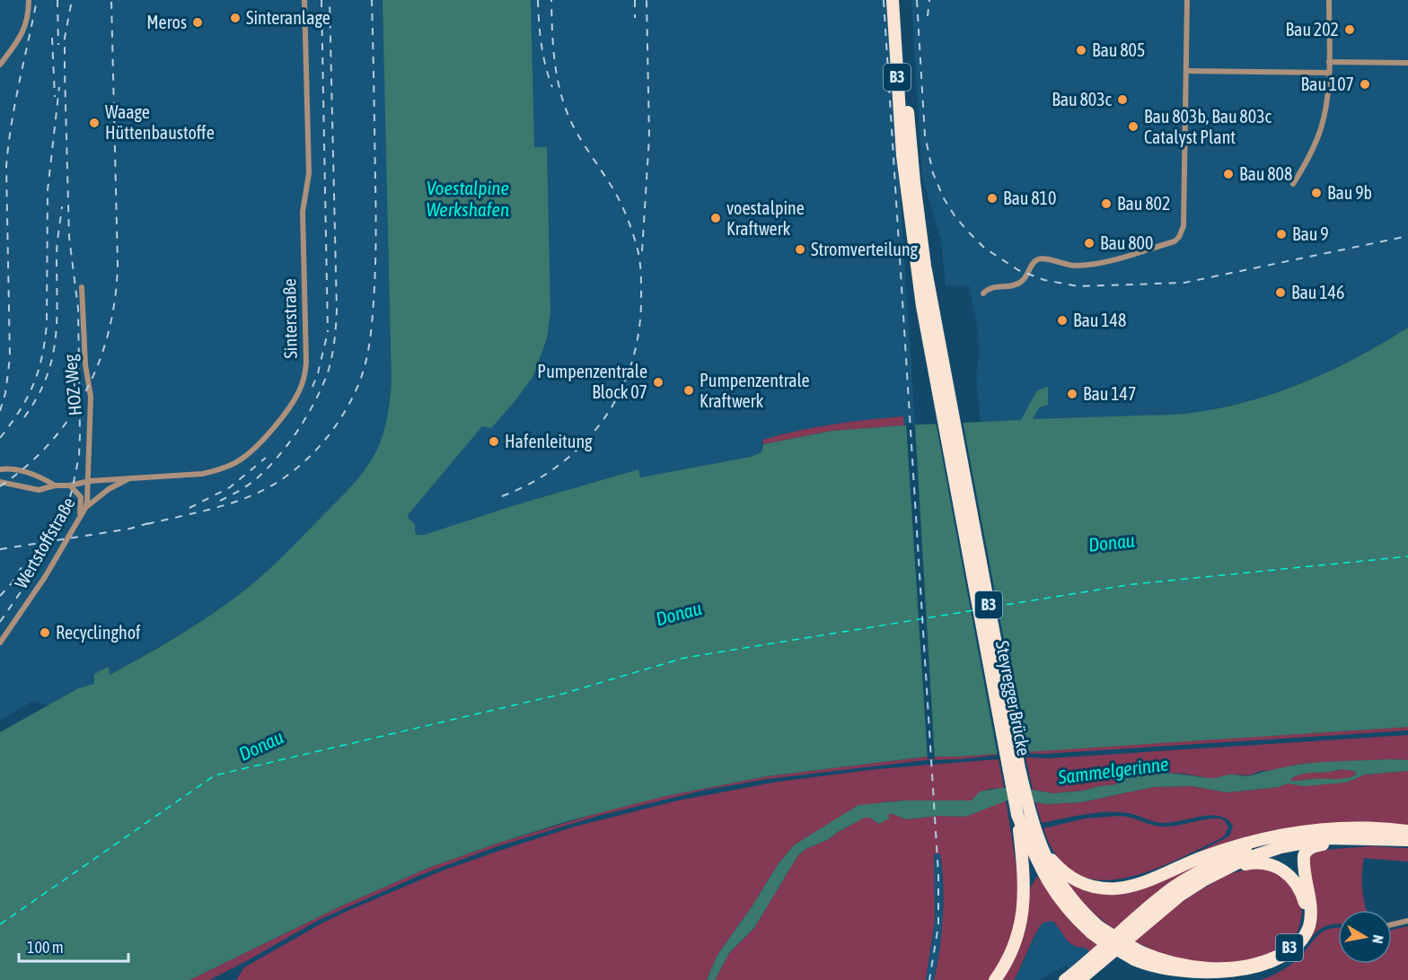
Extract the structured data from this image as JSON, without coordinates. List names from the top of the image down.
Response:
{
  "streets": {
    "main road": ["B3", "Steyregger Brücke"],
    "street": ["Sinterstraße", "HOZ-Weg", "Wertstoffstraße"]
  },
  "crossings": [
    ["B3", "Steyregger Brücke"],
    ["Sinterstraße", "HOZ-Weg"],
    ["Sinterstraße", "Wertstoffstraße"],
    ["HOZ-Weg", "Wertstoffstraße"]
  ],
  "water": ["Voestalpine Werkshafen", "Donau", "Sammelgerinne"],
  "places": [
    "Sinteranlage",
    "Meros",
    "Bau 202",
    "Bau 805",
    "Bau 107",
    "Bau 803c",
    "Waage Hüttenbaustoffe",
    "Bau 803b, Bau 803c Catalyst Plant",
    "Bau 808",
    "Bau 9b",
    "Bau 810",
    "Bau 802",
    "voestalpine Kraftwerk",
    "Bau 9",
    "Bau 800",
    "Stromverteilung",
    "Bau 146",
    "Bau 148",
    "Pumpenzentrale Block 07",
    "Pumpenzentrale Kraftwerk",
    "Bau 147",
    "Hafenleitung",
    "Recyclinghof"
  ],
  "scale_bar": "100 m",
  "north": "right"
}
